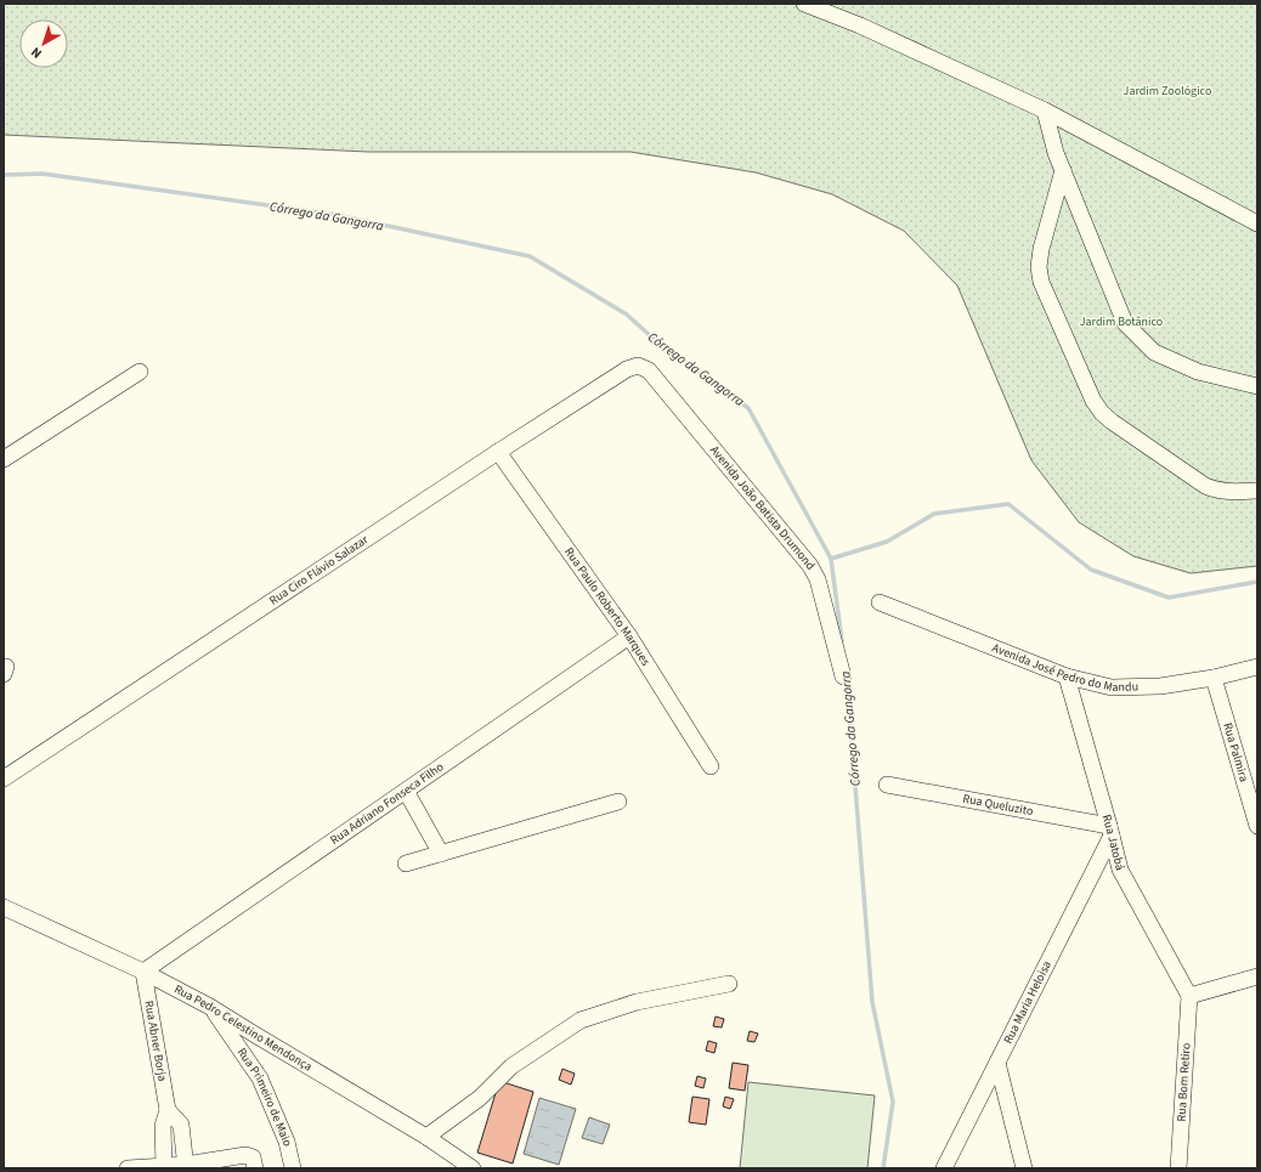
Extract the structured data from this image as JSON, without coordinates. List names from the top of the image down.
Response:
{
  "streets": {
    "street": [
      "Avenida João Batista Drumond",
      "Rua Ciro Flávio Salazar",
      "Rua Paulo Roberto Marques",
      "Avenida José Pedro do Mandu",
      "Rua Palmira",
      "Rua Adriano Fonseca Filho",
      "Rua Queluzito",
      "Rua Jatobá",
      "Rua Maria Heloisa",
      "Rua Pedro Celestino Mendonça",
      "Rua Abner Borja",
      "Rua Bom Retiro",
      "Rua Primeiro de Maio"
    ]
  },
  "crossings": [
    ["Avenida João Batista Drumond", "Rua Ciro Flávio Salazar"],
    ["Rua Ciro Flávio Salazar", "Rua Paulo Roberto Marques"],
    ["Rua Paulo Roberto Marques", "Rua Adriano Fonseca Filho"],
    ["Avenida José Pedro do Mandu", "Rua Palmira"],
    ["Avenida José Pedro do Mandu", "Rua Jatobá"],
    ["Rua Adriano Fonseca Filho", "Rua Pedro Celestino Mendonça"],
    ["Rua Adriano Fonseca Filho", "Rua Abner Borja"],
    ["Rua Queluzito", "Rua Jatobá"],
    ["Rua Queluzito", "Rua Maria Heloisa"],
    ["Rua Jatobá", "Rua Maria Heloisa"],
    ["Rua Jatobá", "Rua Bom Retiro"],
    ["Rua Pedro Celestino Mendonça", "Rua Abner Borja"],
    ["Rua Pedro Celestino Mendonça", "Rua Primeiro de Maio"]
  ],
  "water": ["Córrego da Gangorra"],
  "parks": ["Jardim Zoológico", "Jardim Botânico"],
  "north": "bottom left"
}
